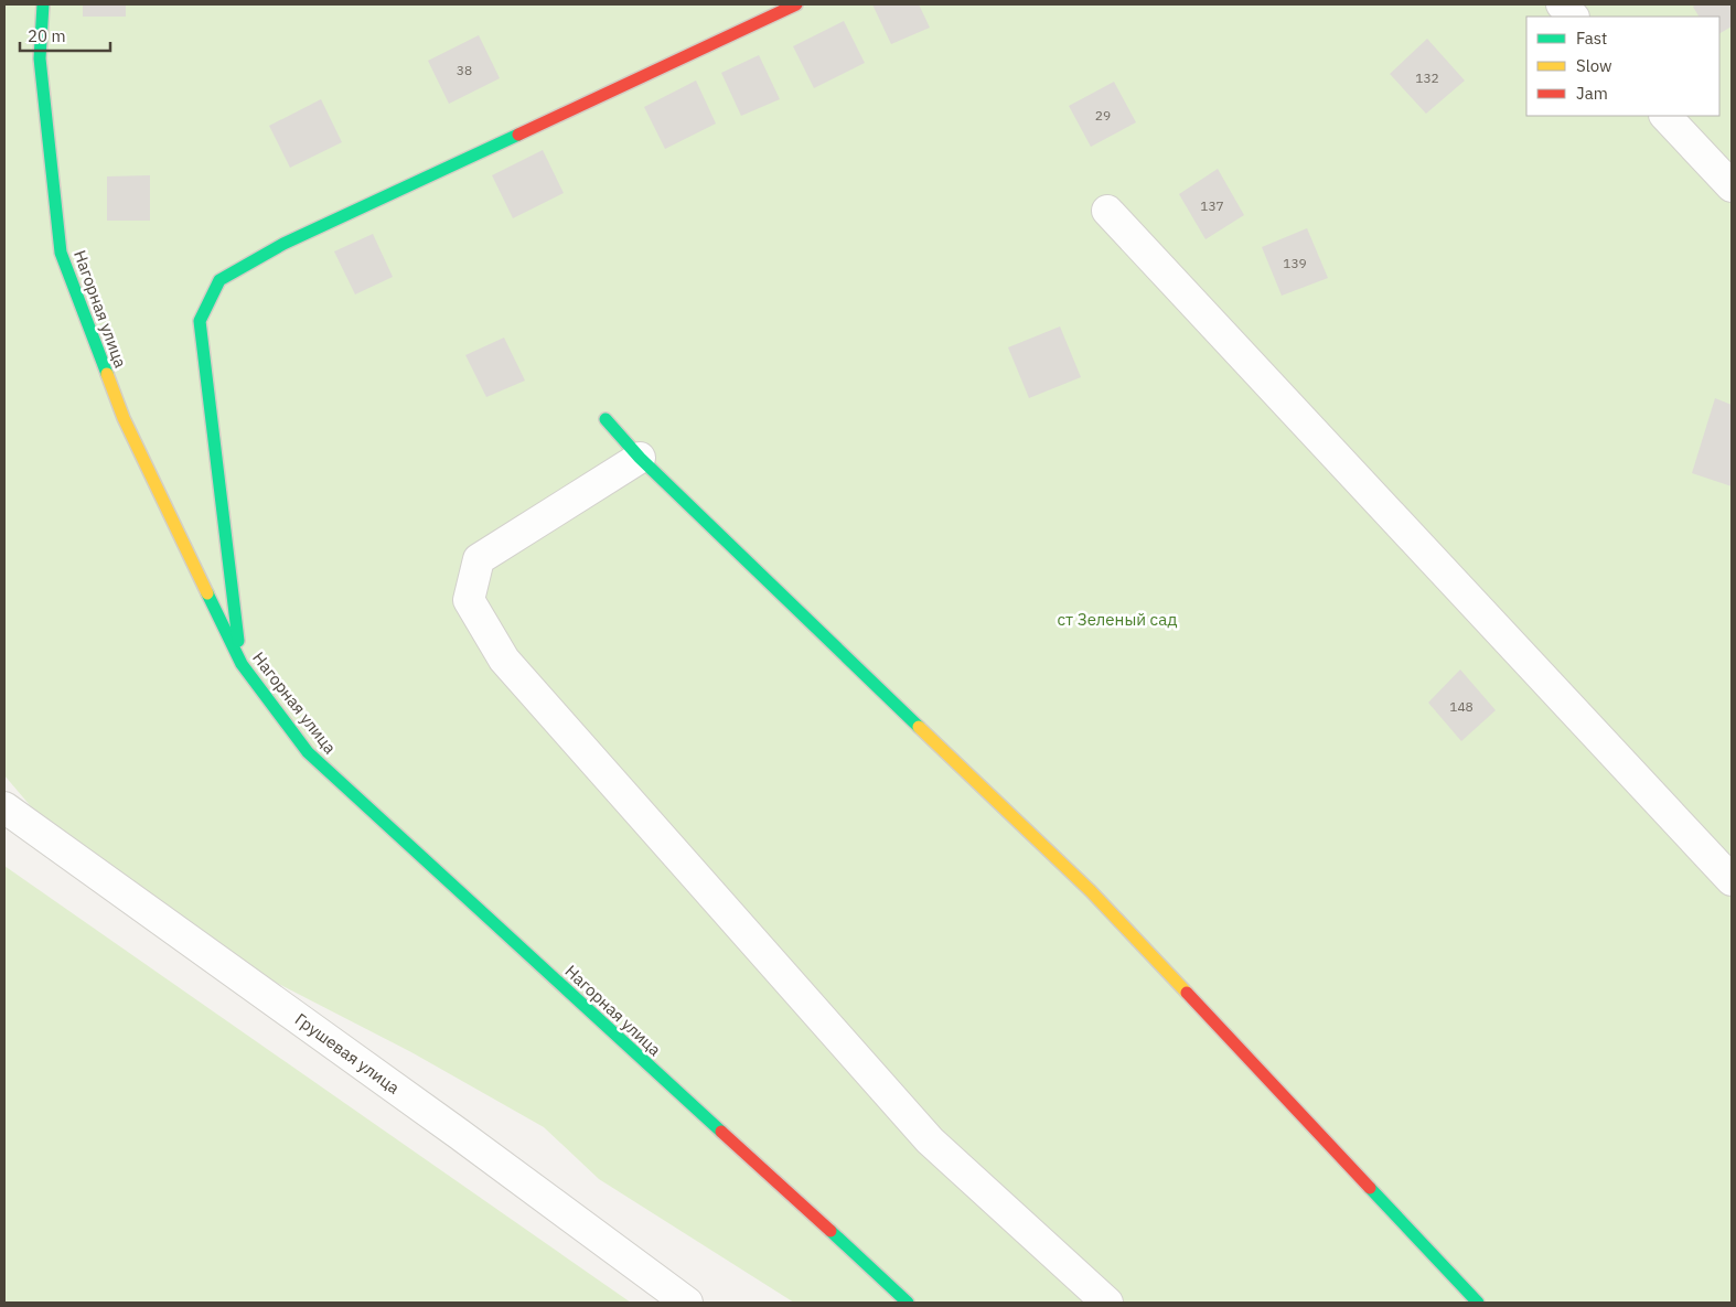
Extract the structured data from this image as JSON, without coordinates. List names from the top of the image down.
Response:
{
  "streets": {
    "street": ["Нагорная улица", "Грушевая улица"]
  },
  "parks": ["ст Зеленый сад"],
  "house_numbers": [
    "38",
    "132",
    "29",
    "137",
    "139",
    "148"
  ],
  "legend": ["Fast", "Slow", "Jam"],
  "scale_bar": "20 m"
}
